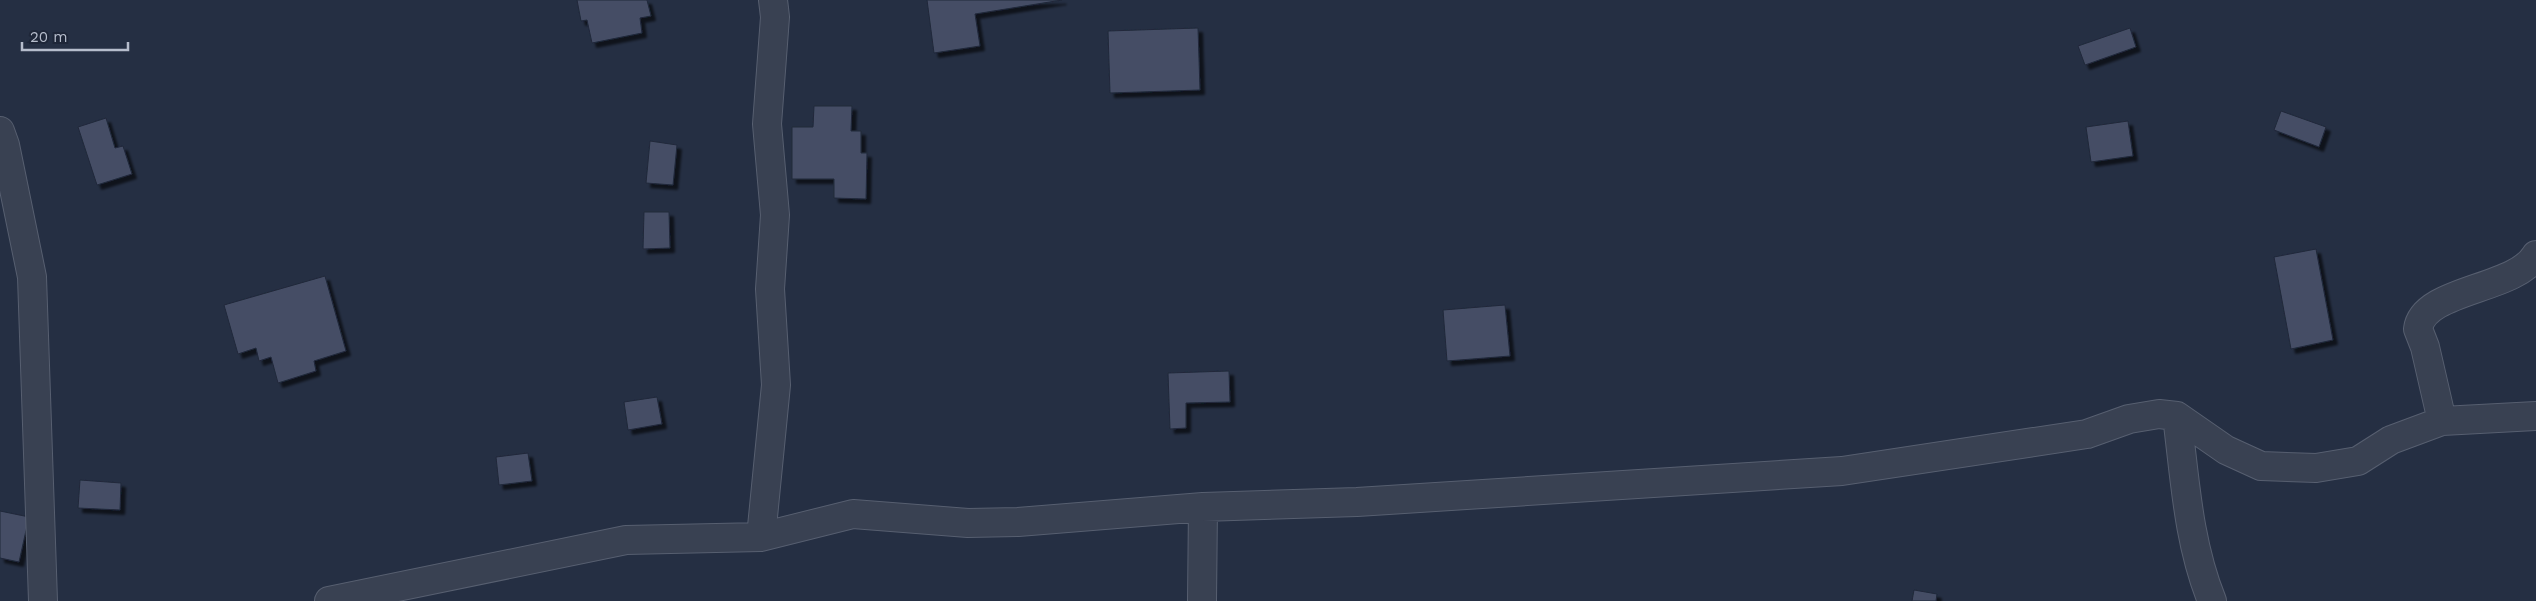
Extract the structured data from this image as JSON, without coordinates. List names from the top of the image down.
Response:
{
  "scale_bar": "20 m"
}
